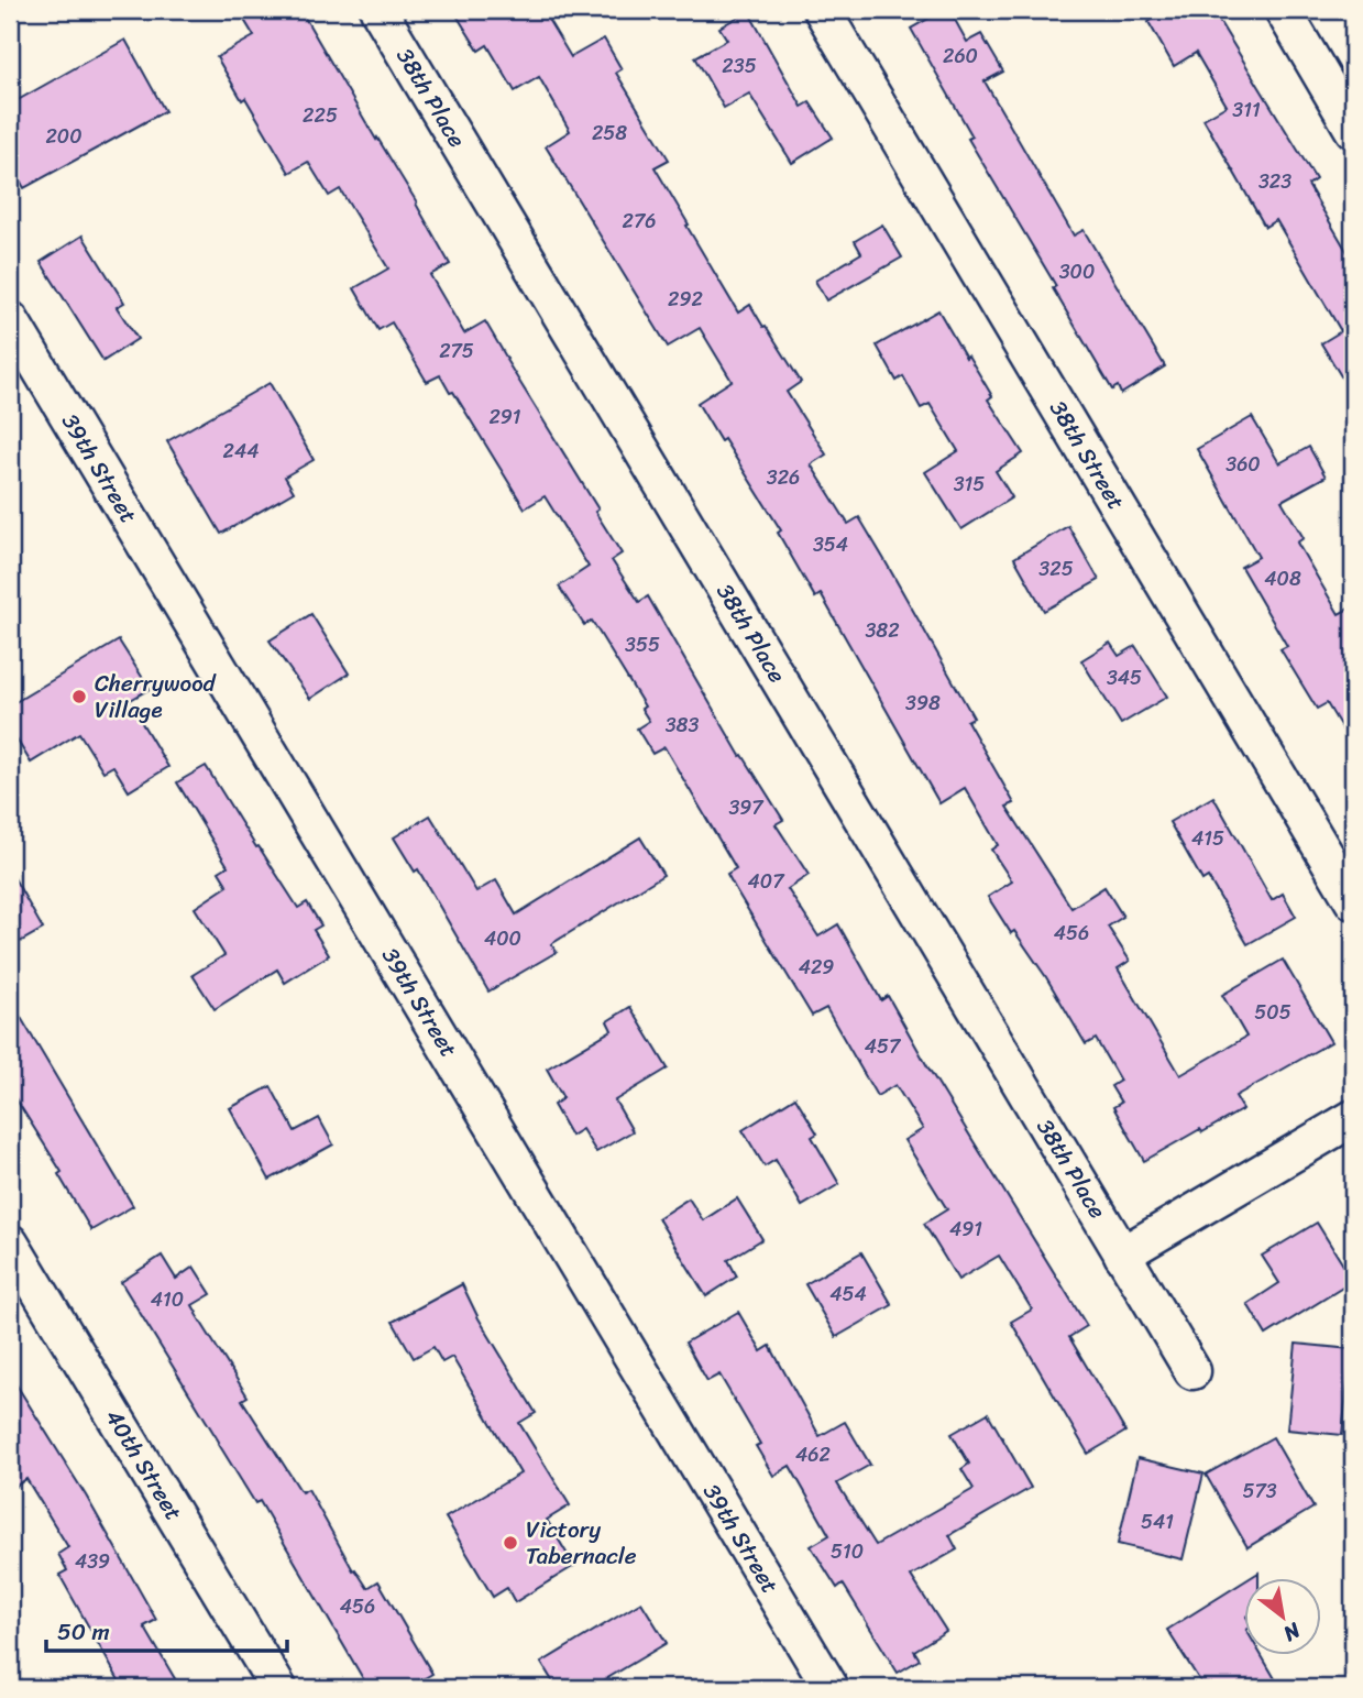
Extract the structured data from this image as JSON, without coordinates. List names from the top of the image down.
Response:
{
  "streets": {
    "street": [
      "38th Place",
      "38th Street",
      "39th Street",
      "40th Street"
    ]
  },
  "places": ["Cherrywood Village", "Victory Tabernacle"],
  "house_numbers": [
    "260",
    "235",
    "311",
    "225",
    "258",
    "200",
    "323",
    "276",
    "300",
    "292",
    "275",
    "291",
    "244",
    "360",
    "326",
    "315",
    "354",
    "325",
    "408",
    "382",
    "355",
    "345",
    "398",
    "383",
    "397",
    "415",
    "407",
    "456",
    "400",
    "429",
    "505",
    "457",
    "491",
    "454",
    "410",
    "462",
    "573",
    "541",
    "510",
    "439",
    "456"
  ],
  "scale_bar": "50 m",
  "north": "bottom right"
}
